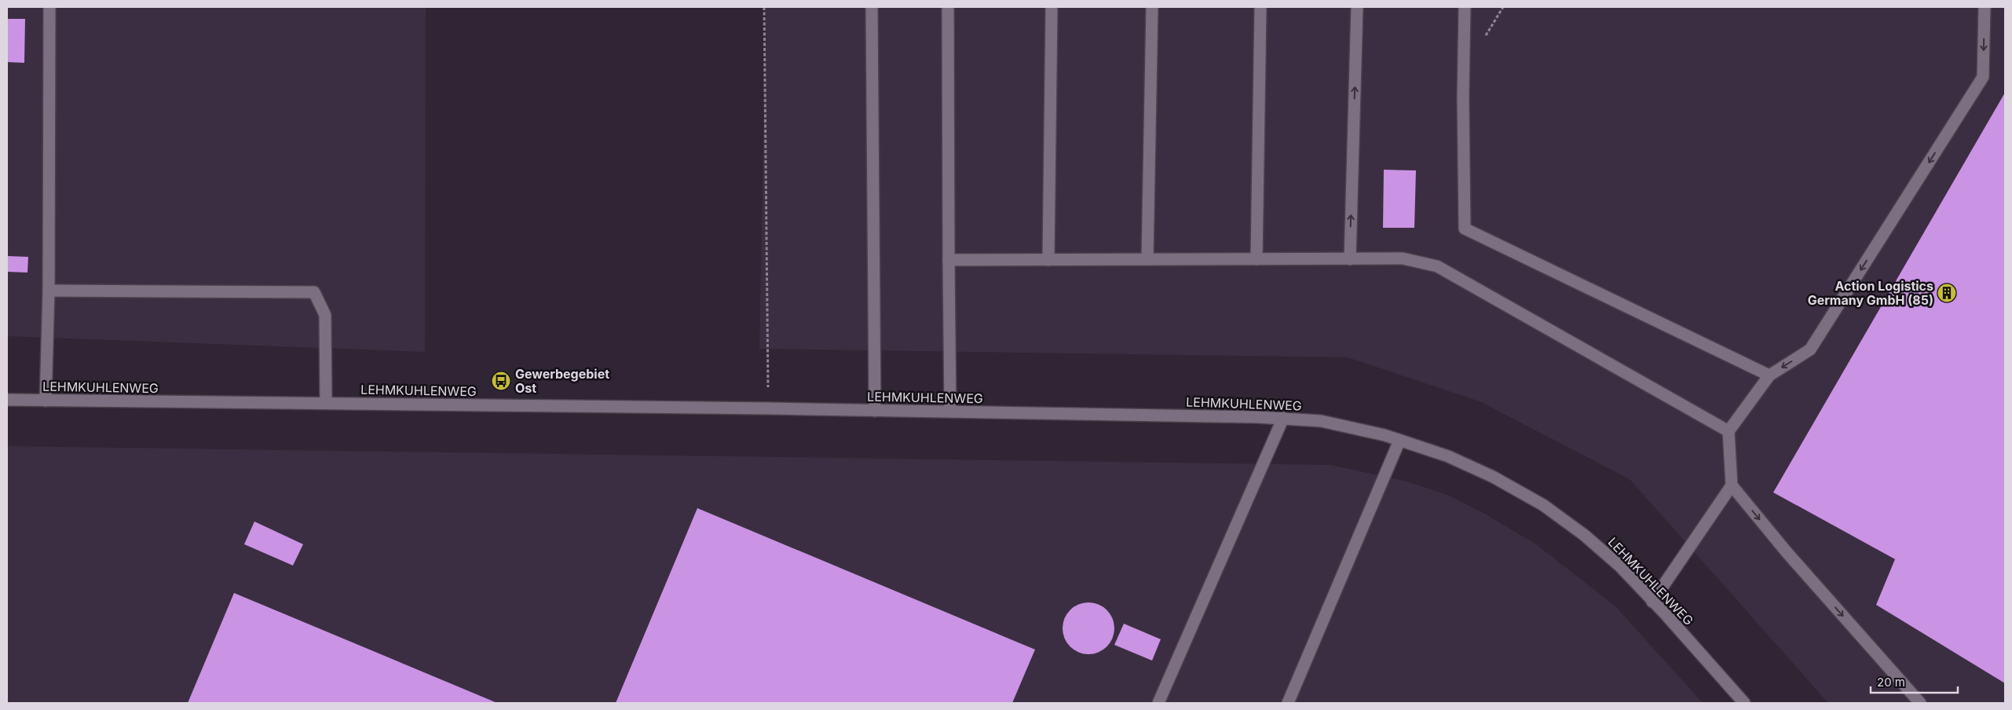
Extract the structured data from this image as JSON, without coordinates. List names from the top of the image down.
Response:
{
  "streets": {
    "street": ["LEHMKUHLENWEG"]
  },
  "places": {
    "building": ["Action Logistics Germany GmbH (85)"],
    "bus stop": ["Gewerbegebiet Ost"]
  },
  "scale_bar": "20 m"
}
